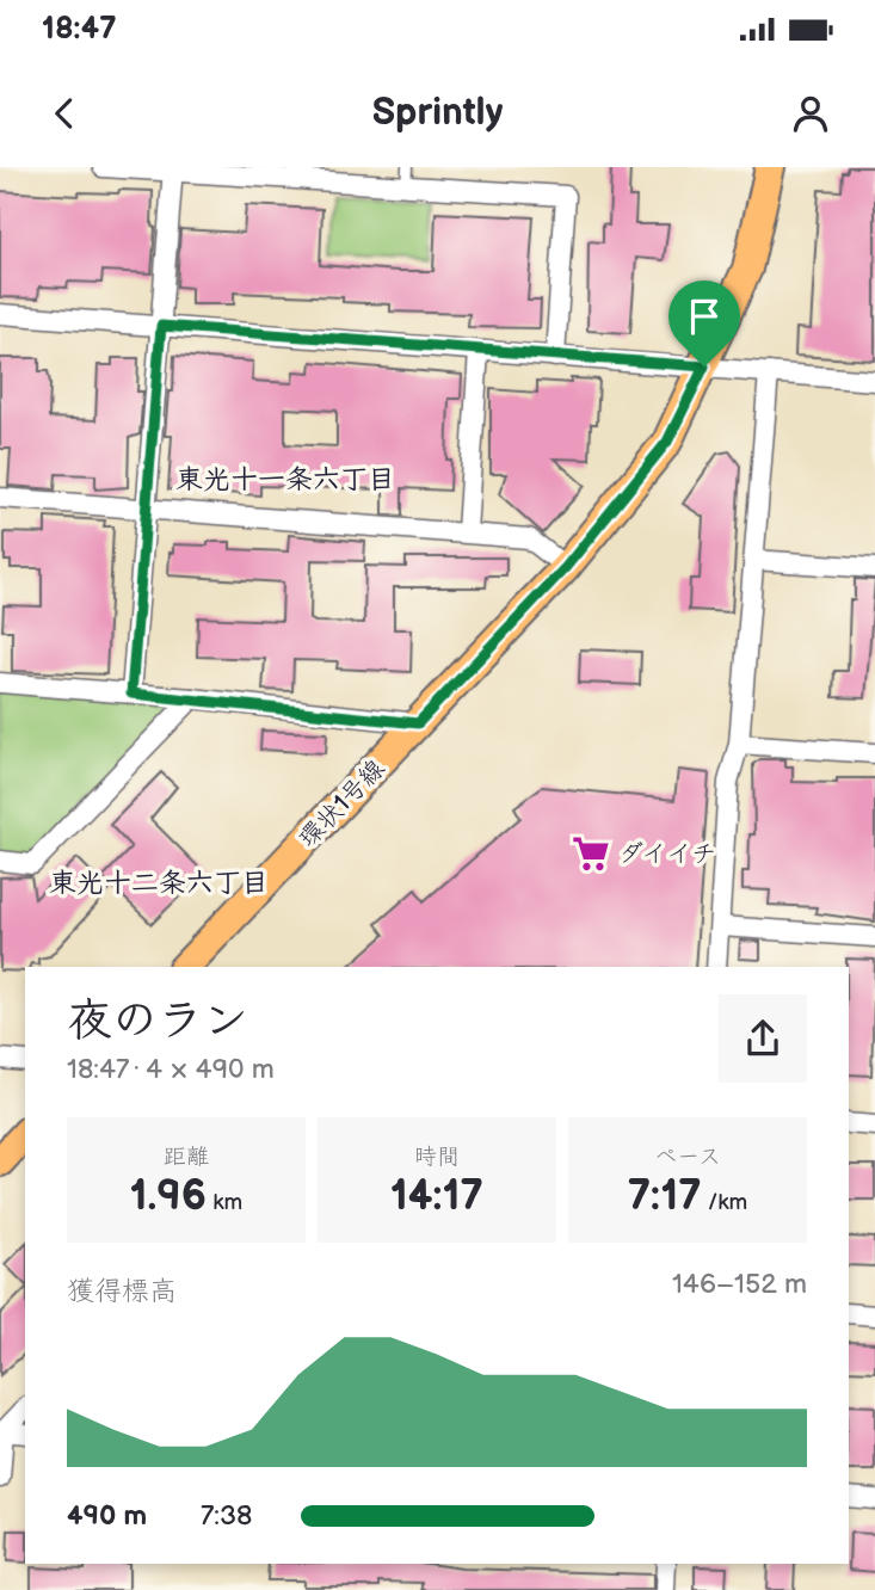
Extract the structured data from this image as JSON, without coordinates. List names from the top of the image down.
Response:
{
  "streets": {
    "main road": ["環状1号線"]
  },
  "districts": ["東光十一条六丁目", "東光十二条六丁目"],
  "places": {
    "supermarket": ["ダイイチ"]
  },
  "page": {
    "status": "18:47",
    "header": "Sprintly",
    "heading": ["夜のラン", "18:47 · 4 × 490 m"],
    "stats": [
      ["距離", "1.96 km"],
      ["時間", "14:17"],
      ["ペース", "7:17 /km"]
    ],
    "chart": ["獲得標高", "146–152 m"],
    "list": [
      {
        "name": "490 m",
        "note": "7:38"
      }
    ]
  }
}
